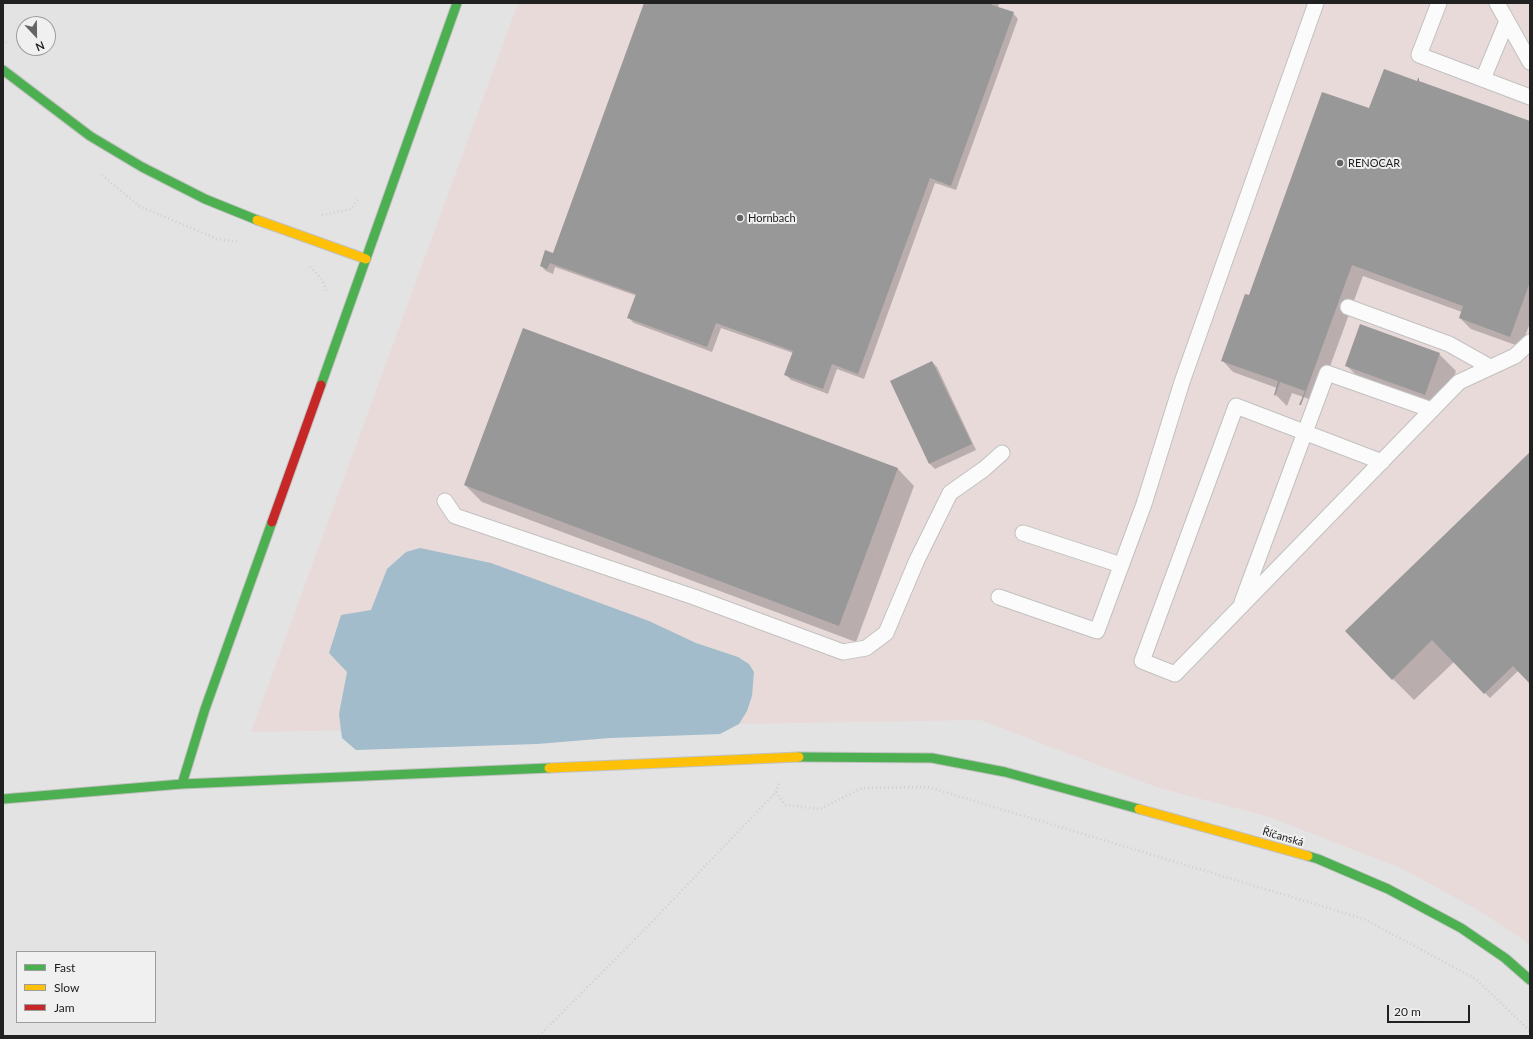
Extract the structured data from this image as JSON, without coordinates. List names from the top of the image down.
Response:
{
  "streets": {
    "street": ["Říčanská"]
  },
  "places": ["RENOCAR", "Hornbach"],
  "legend": ["Fast", "Slow", "Jam"],
  "scale_bar": "20 m",
  "north": "bottom"
}
